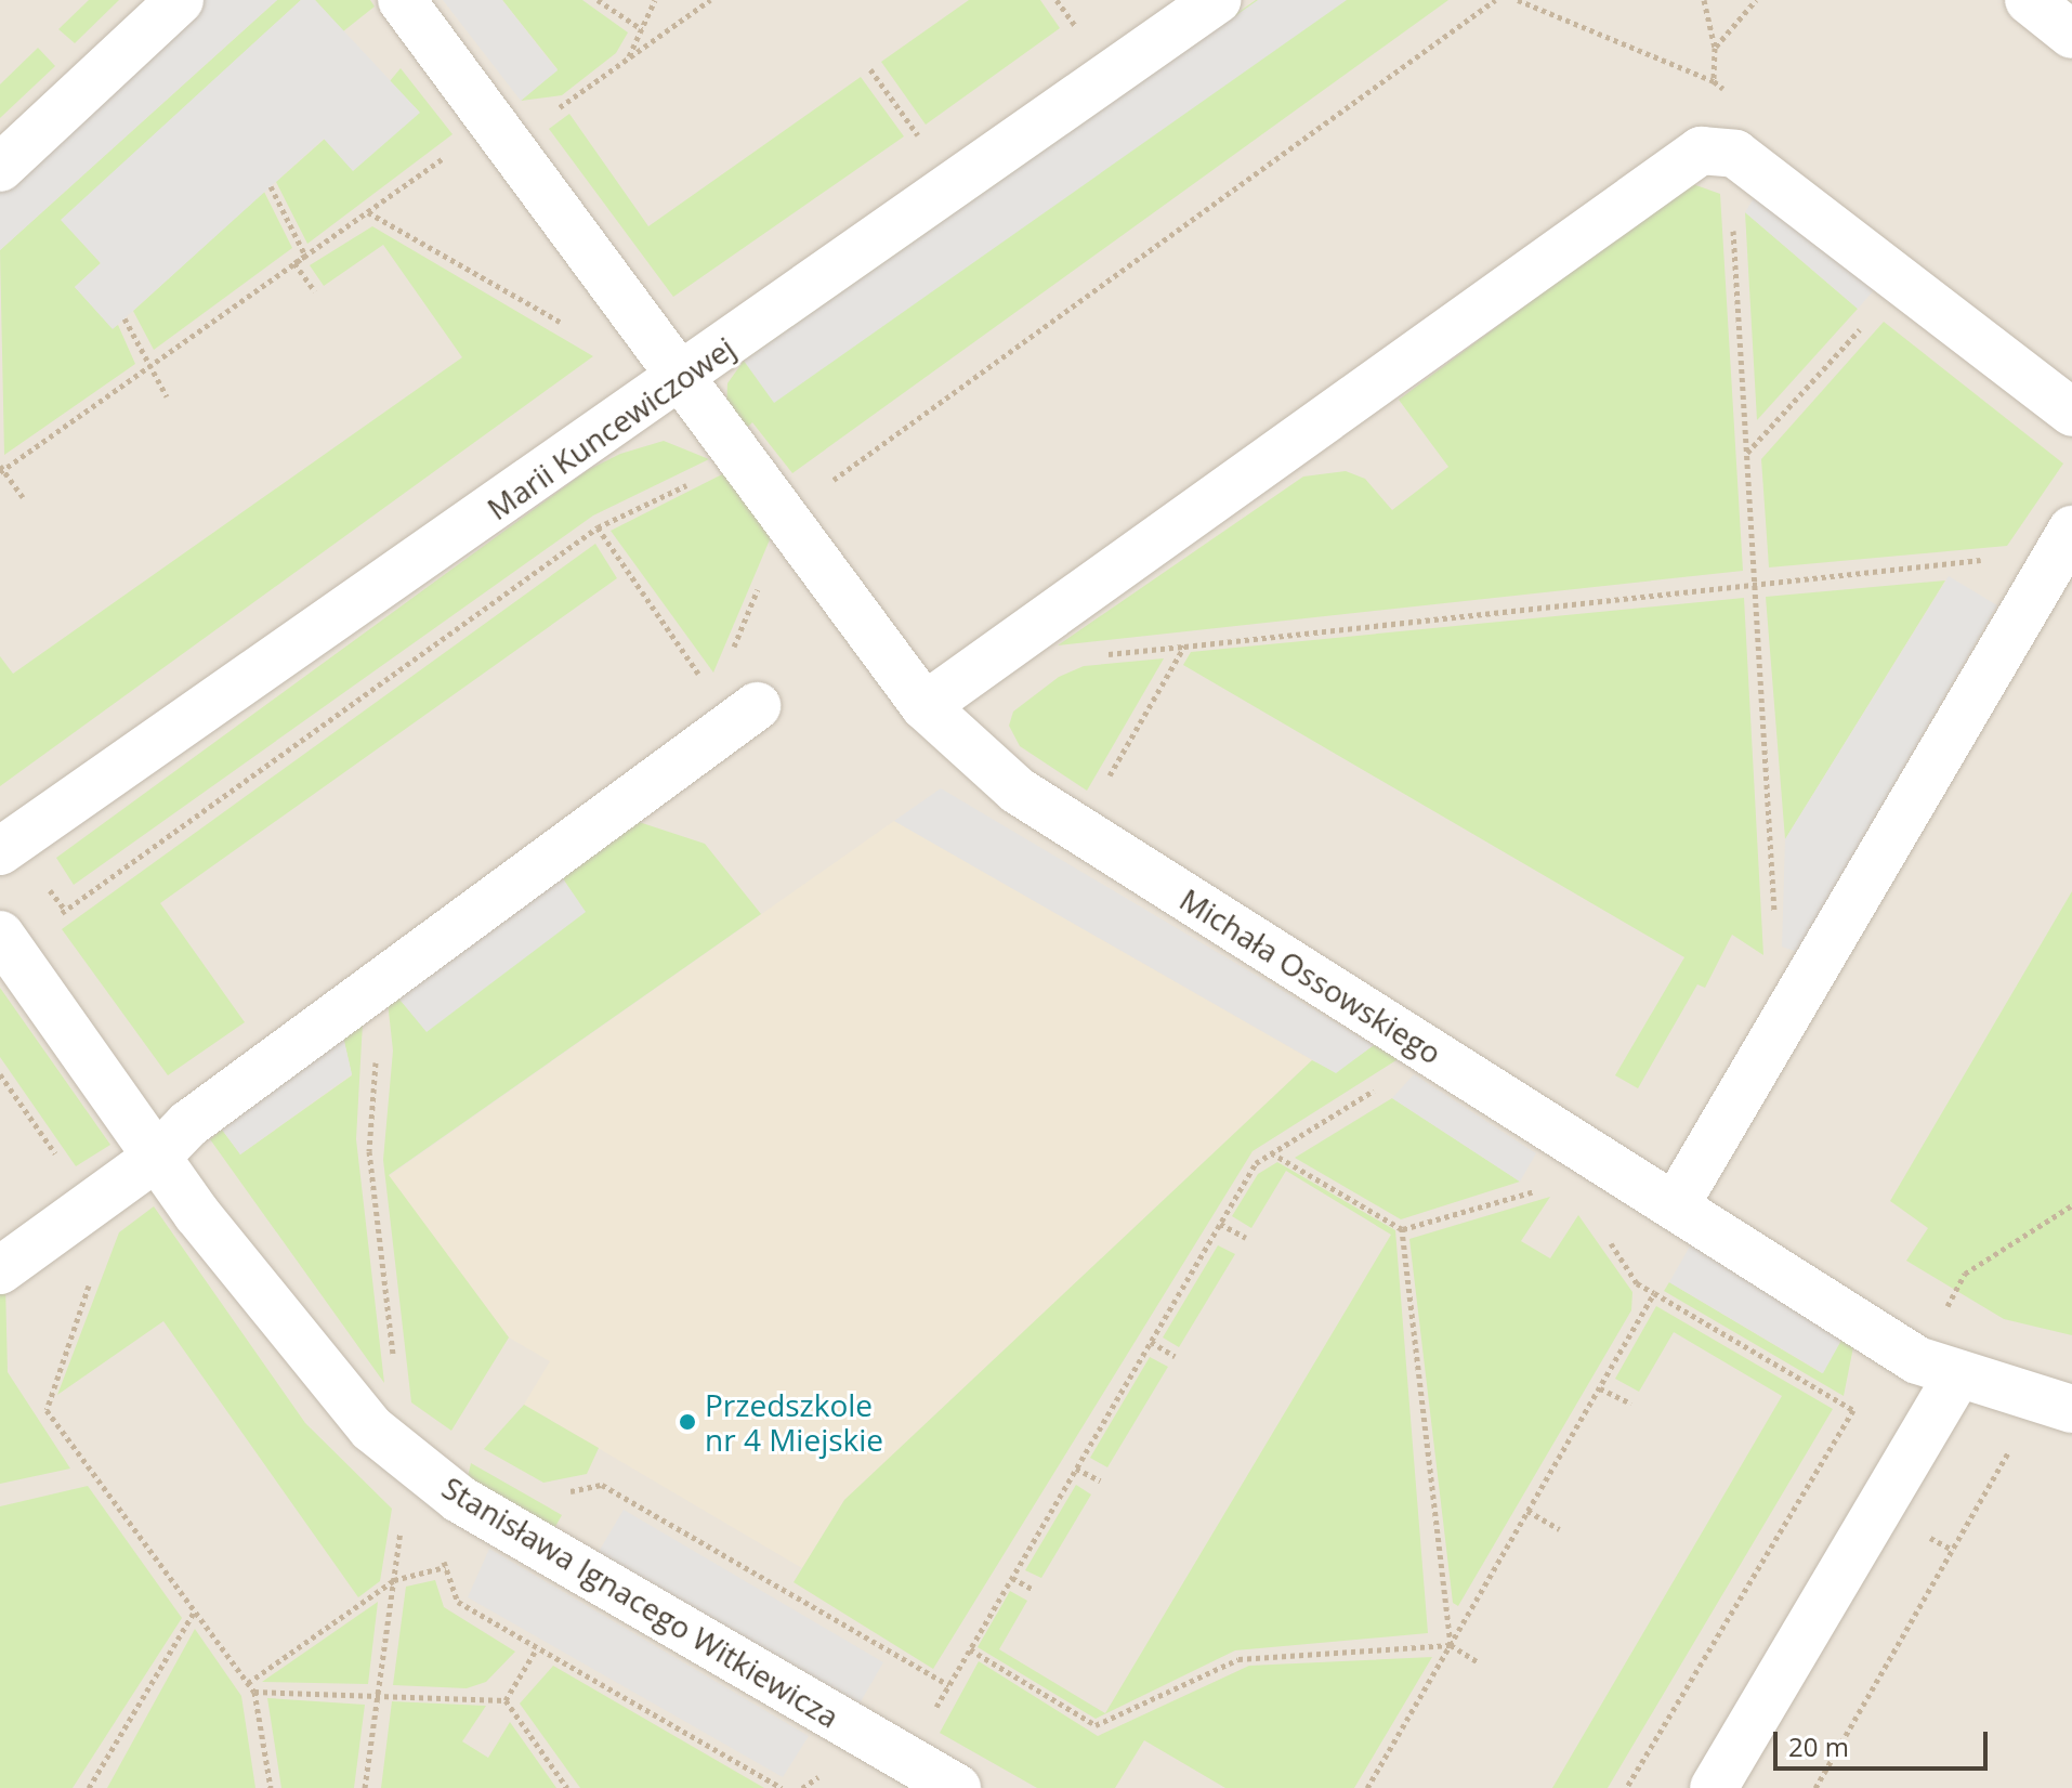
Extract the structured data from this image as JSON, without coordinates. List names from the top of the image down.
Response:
{
  "streets": {
    "street": ["Marii Kuncewiczowej", "Michała Ossowskiego", "Stanisława Ignacego Witkiewicza"]
  },
  "crossings": [
    ["Marii Kuncewiczowej", "Michała Ossowskiego"]
  ],
  "places": ["Przedszkole nr 4 Miejskie"],
  "scale_bar": "20 m"
}
